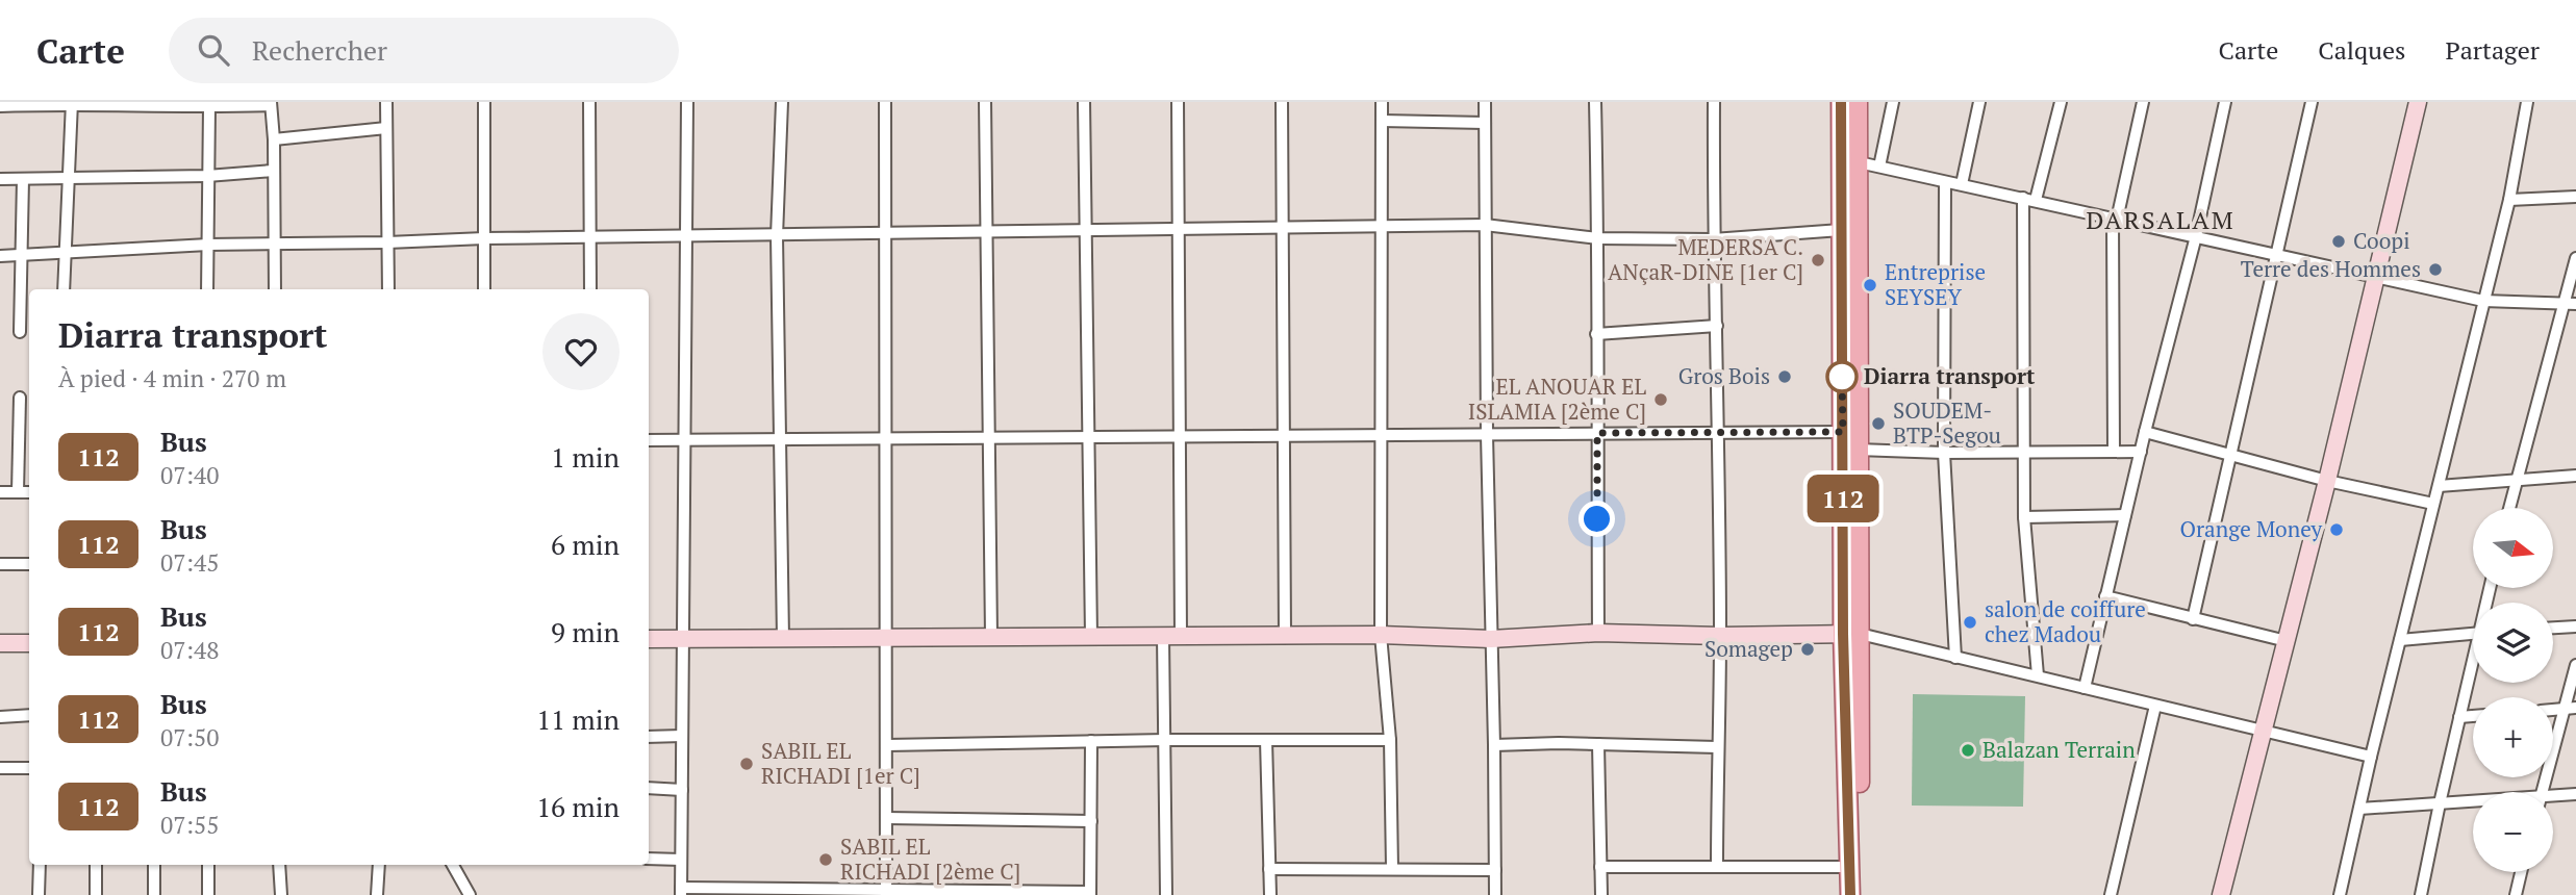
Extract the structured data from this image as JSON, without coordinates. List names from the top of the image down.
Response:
{
  "districts": ["DARSALAM"],
  "places": [
    "Coopi",
    "MEDERSA C. ANçaR-DINE [1er C]",
    "Terre des Hommes",
    "Entreprise SEYSEY",
    "Gros Bois",
    "Diarra transport",
    "EL ANOUAR EL ISLAMIA [2ème C]",
    "SOUDEM- BTP-Segou",
    "Orange Money",
    "salon de coiffure chez Madou",
    "Somagep",
    "Balazan Terrain",
    "SABIL EL RICHADI [1er C]",
    "SABIL EL RICHADI [2ème C]"
  ],
  "lines": ["bus line 112"],
  "north": "right",
  "page": {
    "header": "Carte",
    "search": "Rechercher",
    "nav": ["Carte", "Calques", "Partager"],
    "on_map": "112",
    "heading": ["Diarra transport", "À pied · 4 min · 270 m"],
    "list": [
      {
        "mark": "112",
        "name": "Bus",
        "note": "07:40",
        "value": "1 min"
      },
      {
        "mark": "112",
        "name": "Bus",
        "note": "07:45",
        "value": "6 min"
      },
      {
        "mark": "112",
        "name": "Bus",
        "note": "07:48",
        "value": "9 min"
      },
      {
        "mark": "112",
        "name": "Bus",
        "note": "07:50",
        "value": "11 min"
      },
      {
        "mark": "112",
        "name": "Bus",
        "note": "07:55",
        "value": "16 min"
      }
    ],
    "map_buttons": ["+", "−"]
  }
}
